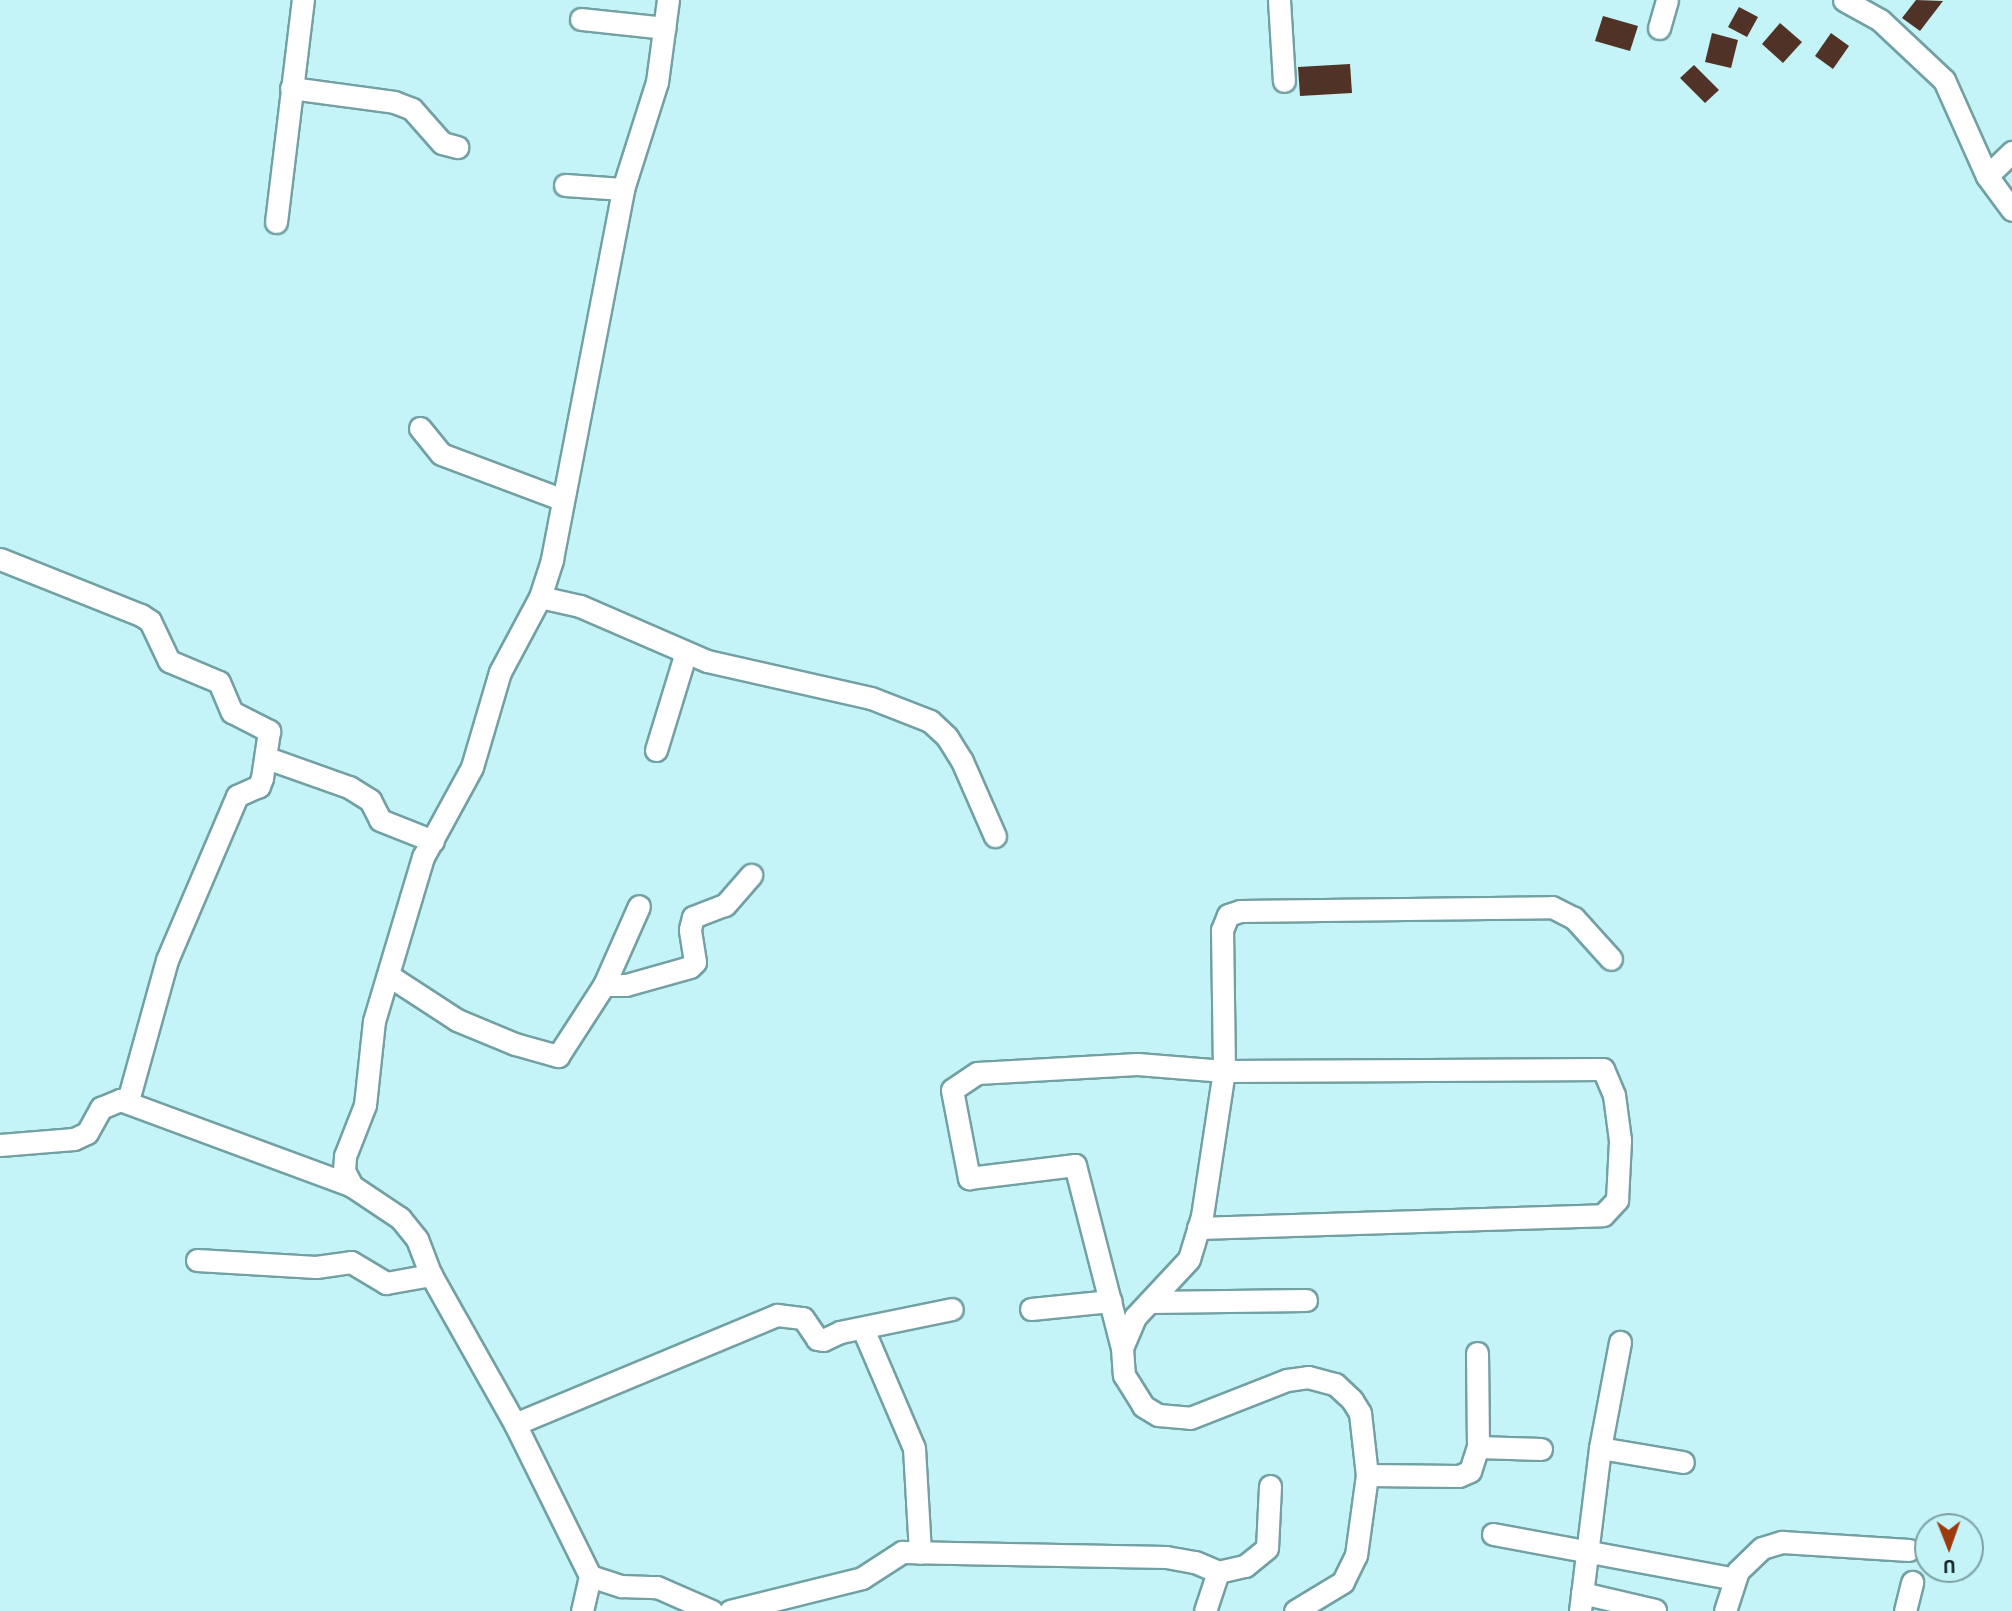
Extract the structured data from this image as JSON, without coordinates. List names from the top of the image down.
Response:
{
  "north": "bottom"
}
